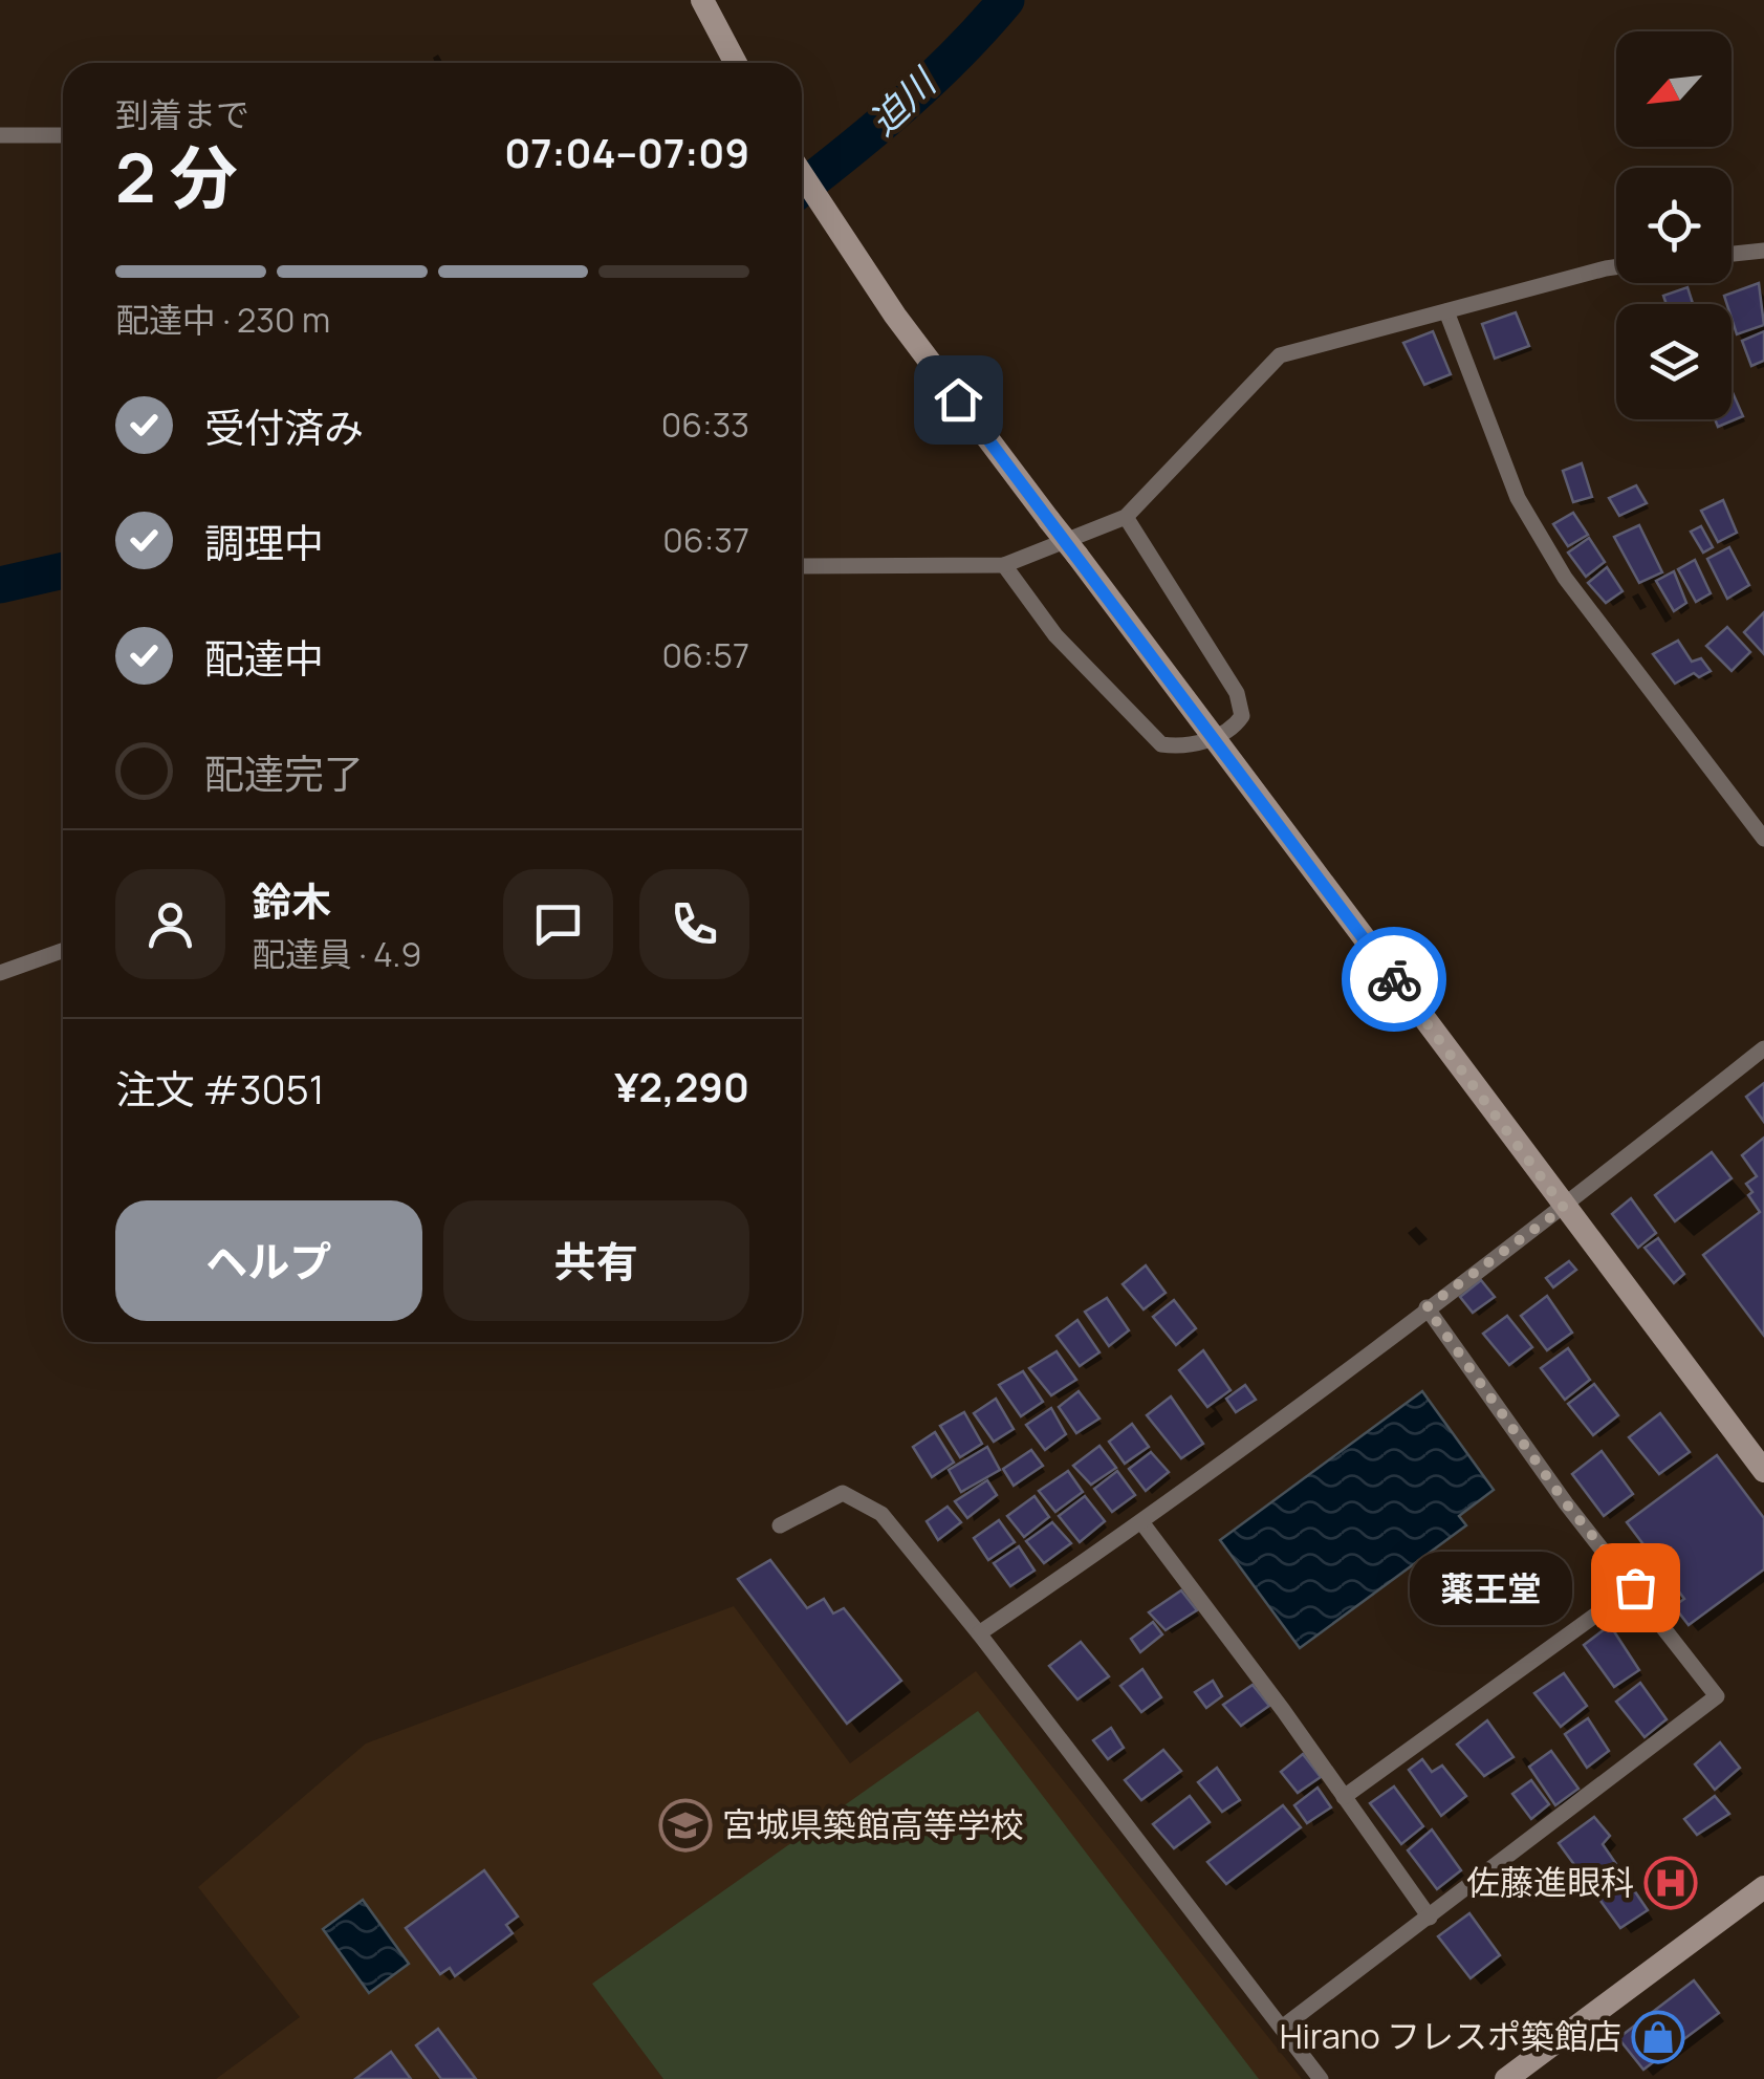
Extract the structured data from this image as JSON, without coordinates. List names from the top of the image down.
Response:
{
  "water": ["迫川"],
  "places": {
    "other": ["薬王堂"],
    "school or university": ["宮城県築館高等学校"],
    "hospital": ["佐藤進眼科"],
    "shop": ["Hirano フレスポ築館店"]
  },
  "north": "bottom left",
  "page": {
    "heading": ["2 分", "到着まで", "07:04–07:09"],
    "panel": [
      "鈴木",
      "配達員 · 4.9",
      "注文 #3051",
      "¥2,290"
    ],
    "bar": "配達中 · 230 m",
    "list": [
      ["受付済み", "06:33"],
      ["調理中", "06:37"],
      ["配達中", "06:57"],
      "配達完了"
    ],
    "buttons": ["ヘルプ", "共有"],
    "bubble": "薬王堂"
  }
}
